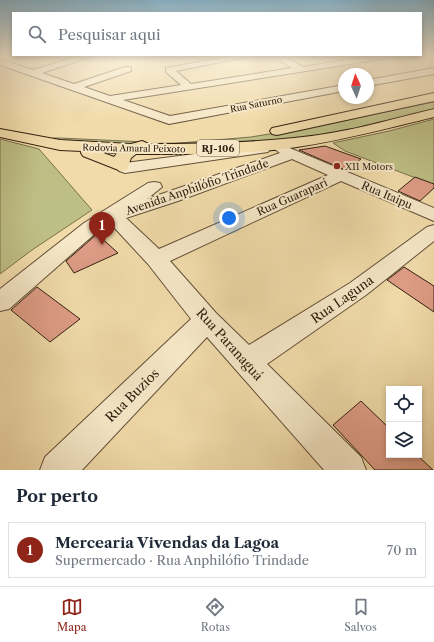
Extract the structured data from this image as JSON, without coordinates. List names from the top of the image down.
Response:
{
  "streets": {
    "highway": ["Rodovia Amaral Peixoto", "RJ-106"],
    "street": [
      "Rua Saturno",
      "Avenida Anphilófio Trindade",
      "Rua Itaipu",
      "Rua Guarapari",
      "Rua Laguna",
      "Rua Paranaguá",
      "Rua Buzios"
    ]
  },
  "crossings": [
    ["Rodovia Amaral Peixoto", "Avenida Anphilófio Trindade"],
    ["Rodovia Amaral Peixoto", "Rua Itaipu"],
    ["Avenida Anphilófio Trindade", "Rua Itaipu"],
    ["Avenida Anphilófio Trindade", "Rua Paranaguá"],
    ["Rua Itaipu", "Rua Guarapari"],
    ["Rua Guarapari", "Rua Paranaguá"],
    ["Rua Laguna", "Rua Paranaguá"],
    ["Rua Paranaguá", "Rua Buzios"]
  ],
  "places": ["X11 Motors"],
  "north": "top",
  "page": {
    "search": "Pesquisar aqui",
    "pins": "1",
    "heading": "Por perto",
    "list": [
      {
        "mark": "1",
        "name": "Mercearia Vivendas da Lagoa",
        "note": "Supermercado · Rua Anphilófio Trindade",
        "value": "70 m"
      }
    ],
    "nav": ["Mapa", "Rotas", "Salvos"]
  }
}
